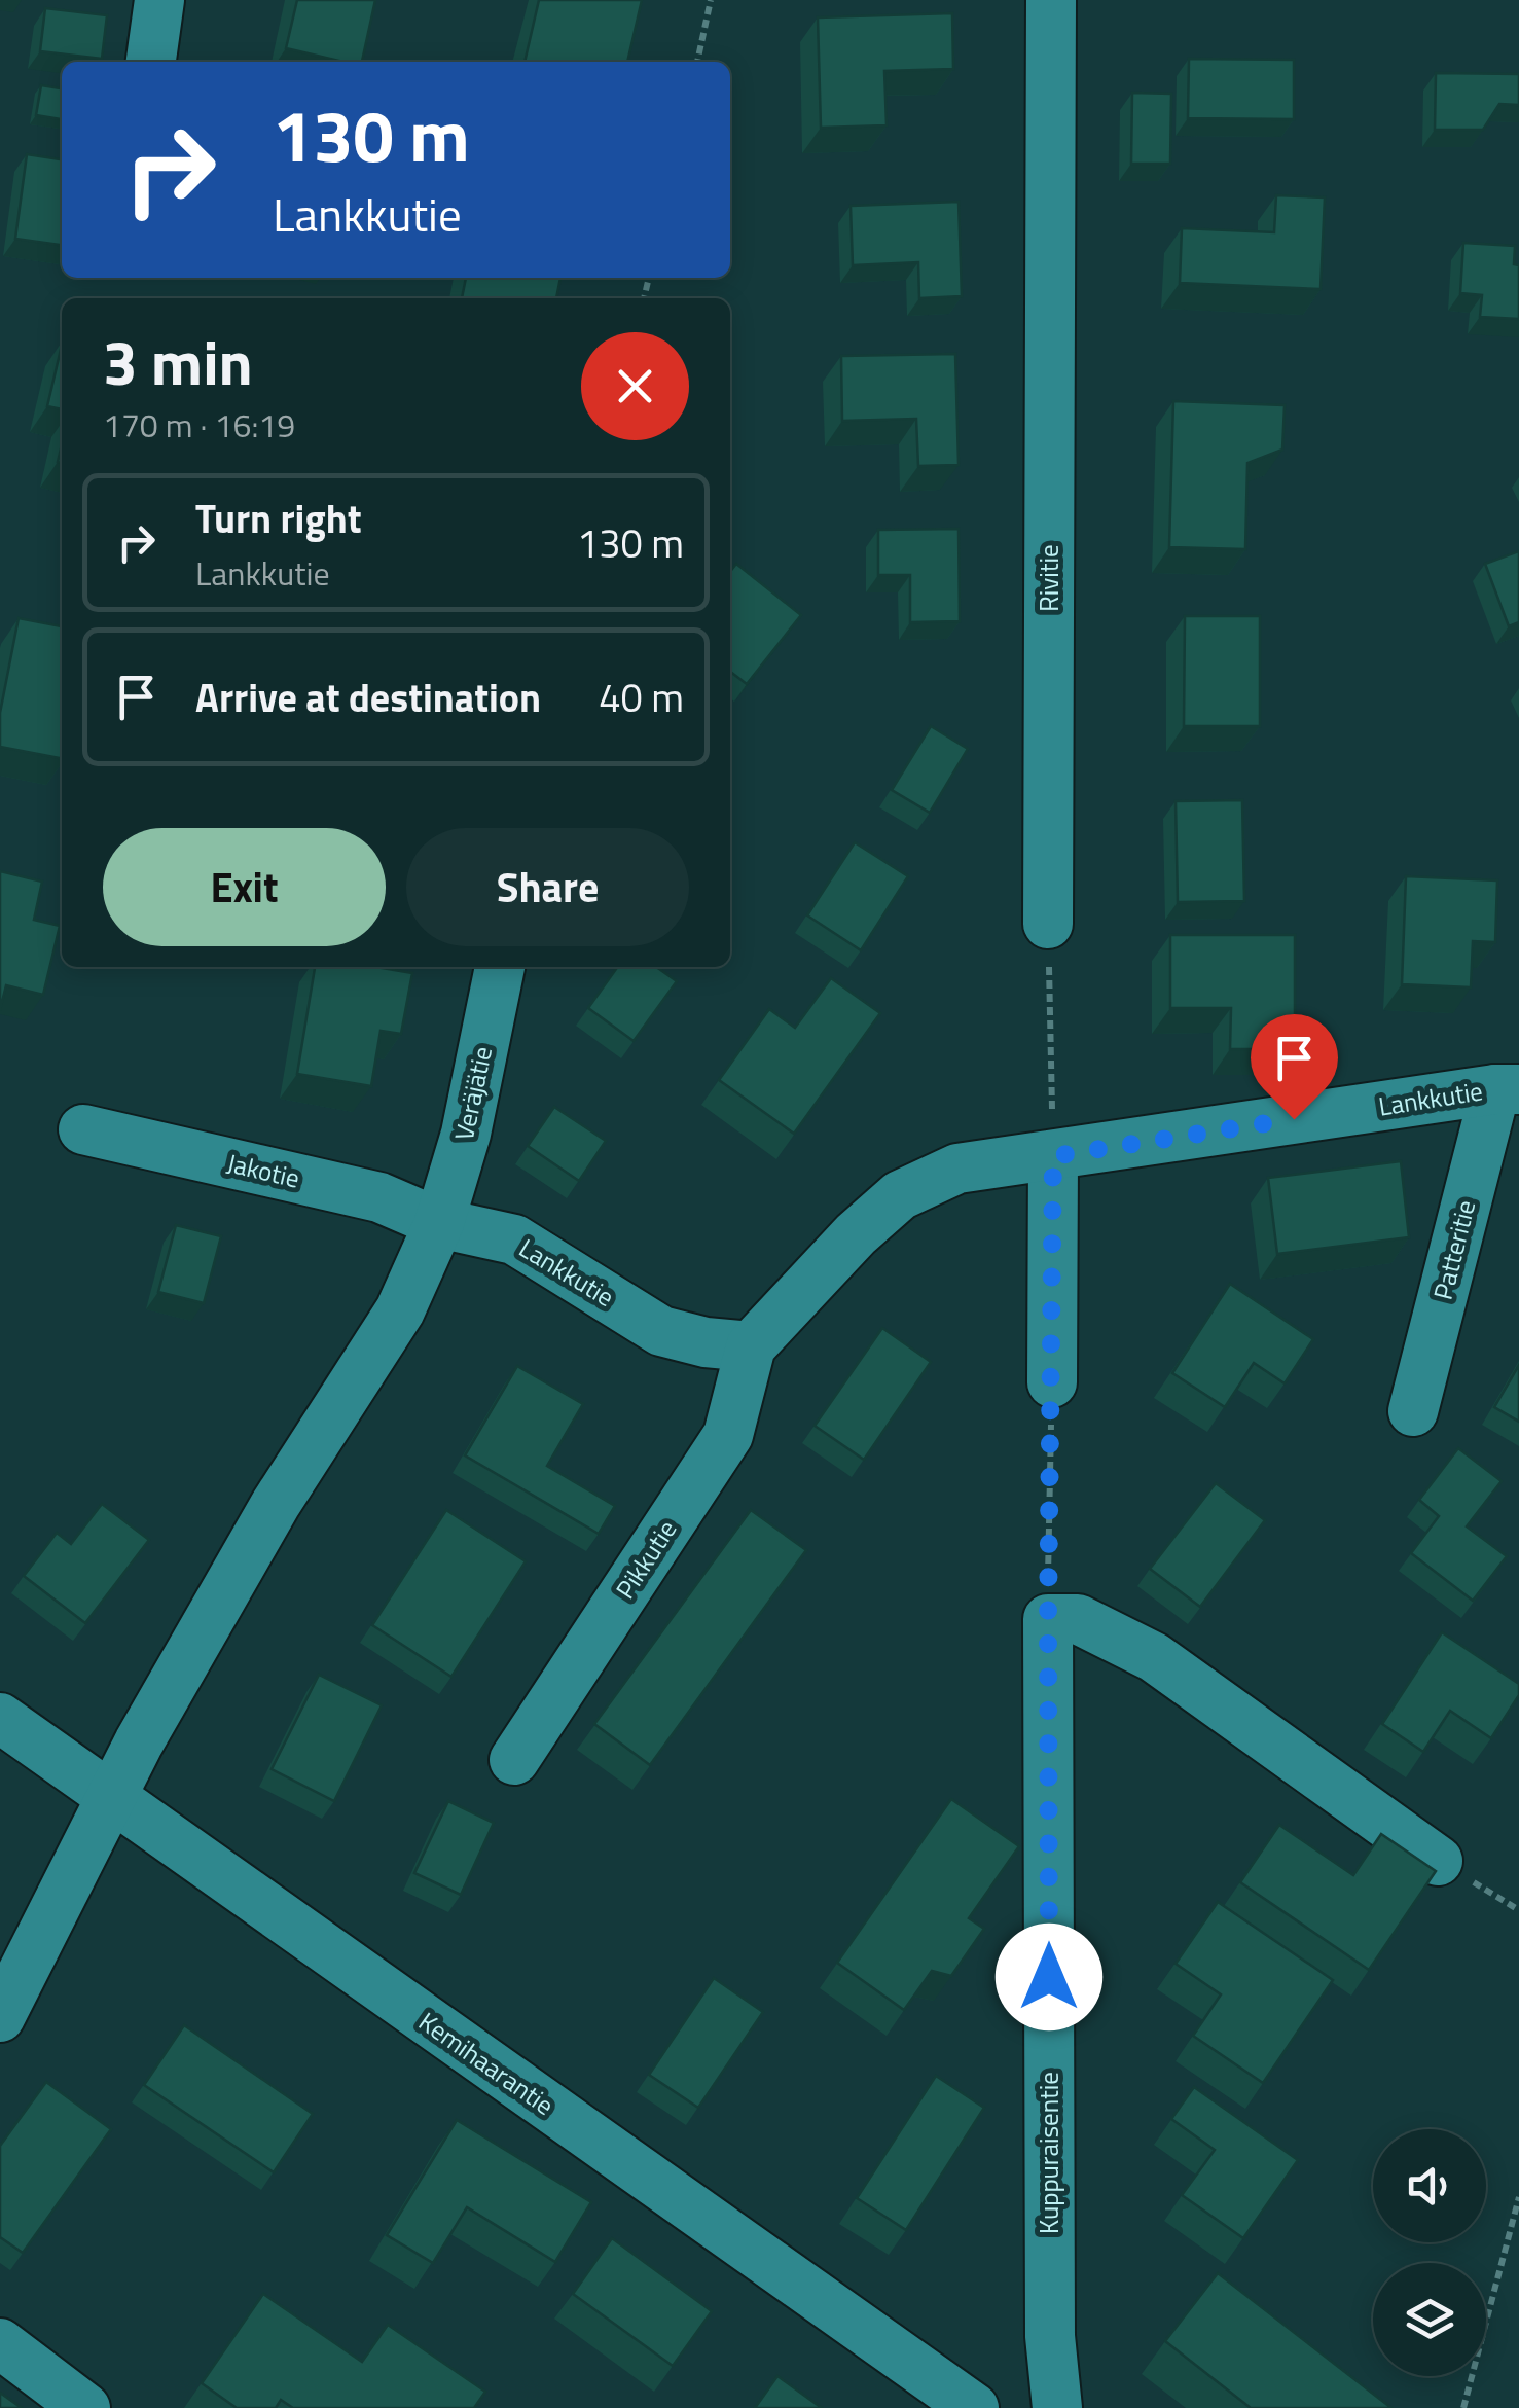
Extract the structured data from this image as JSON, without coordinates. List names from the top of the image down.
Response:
{
  "streets": {
    "street": [
      "Rivitie",
      "Veräjätie",
      "Lankkutie",
      "Jakotie",
      "Patteritie",
      "Pikkutie",
      "Kemihaarantie",
      "Kuppuraisentie"
    ]
  },
  "crossings": [
    ["Veräjätie", "Lankkutie"],
    ["Veräjätie", "Jakotie"],
    ["Lankkutie", "Jakotie"],
    ["Lankkutie", "Patteritie"],
    ["Lankkutie", "Pikkutie"]
  ],
  "page": {
    "turn": ["130 m", "Lankkutie"],
    "heading": ["3 min", "170 m · 16:19"],
    "list": [
      {
        "name": "Turn right",
        "note": "Lankkutie",
        "value": "130 m"
      },
      {
        "name": "Arrive at destination",
        "value": "40 m"
      }
    ],
    "buttons": ["Exit", "Share"]
  }
}
